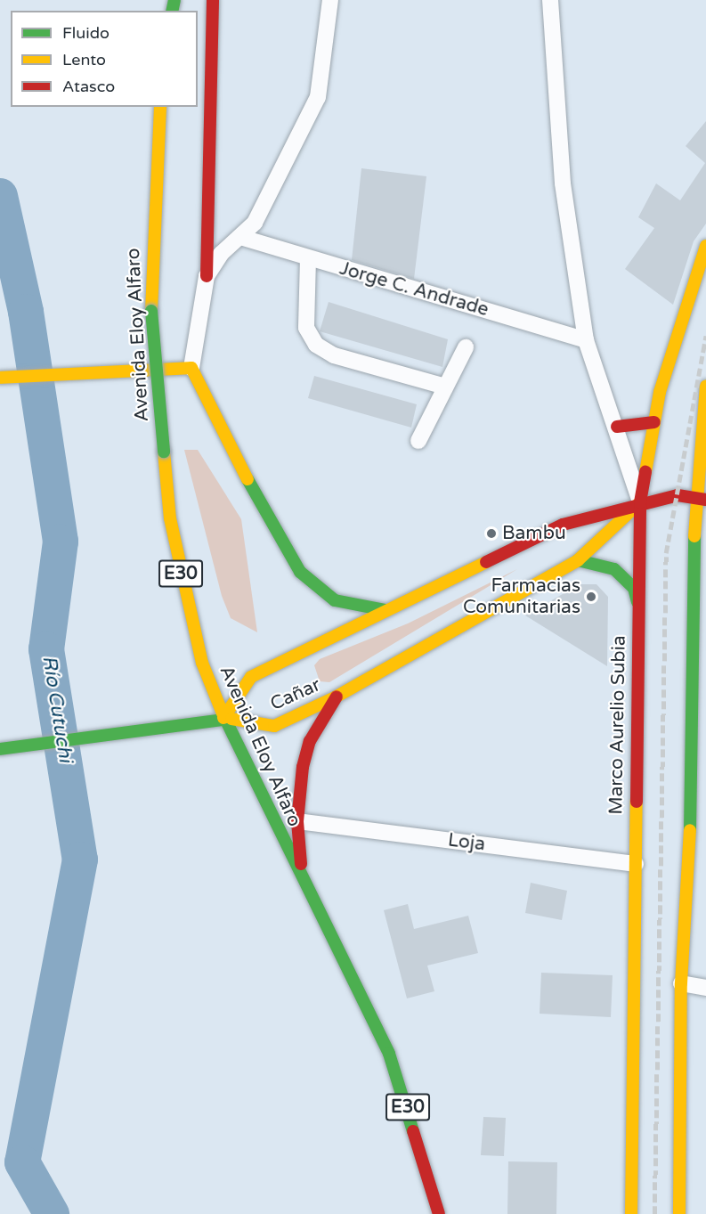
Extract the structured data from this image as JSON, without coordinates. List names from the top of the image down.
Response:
{
  "streets": {
    "main road": [
      "Avenida Eloy Alfaro",
      "E30",
      "Cañar",
      "Marco Aurelio Subia"
    ],
    "street": ["Jorge C. Andrade", "Loja"]
  },
  "crossings": [
    ["Avenida Eloy Alfaro", "Cañar"],
    ["Cañar", "Marco Aurelio Subia"],
    ["Marco Aurelio Subia", "Loja"]
  ],
  "water": ["Río Cutuchi"],
  "places": ["Bambu", "Farmacias Comunitarias"],
  "legend": ["Fluido", "Lento", "Atasco"]
}
